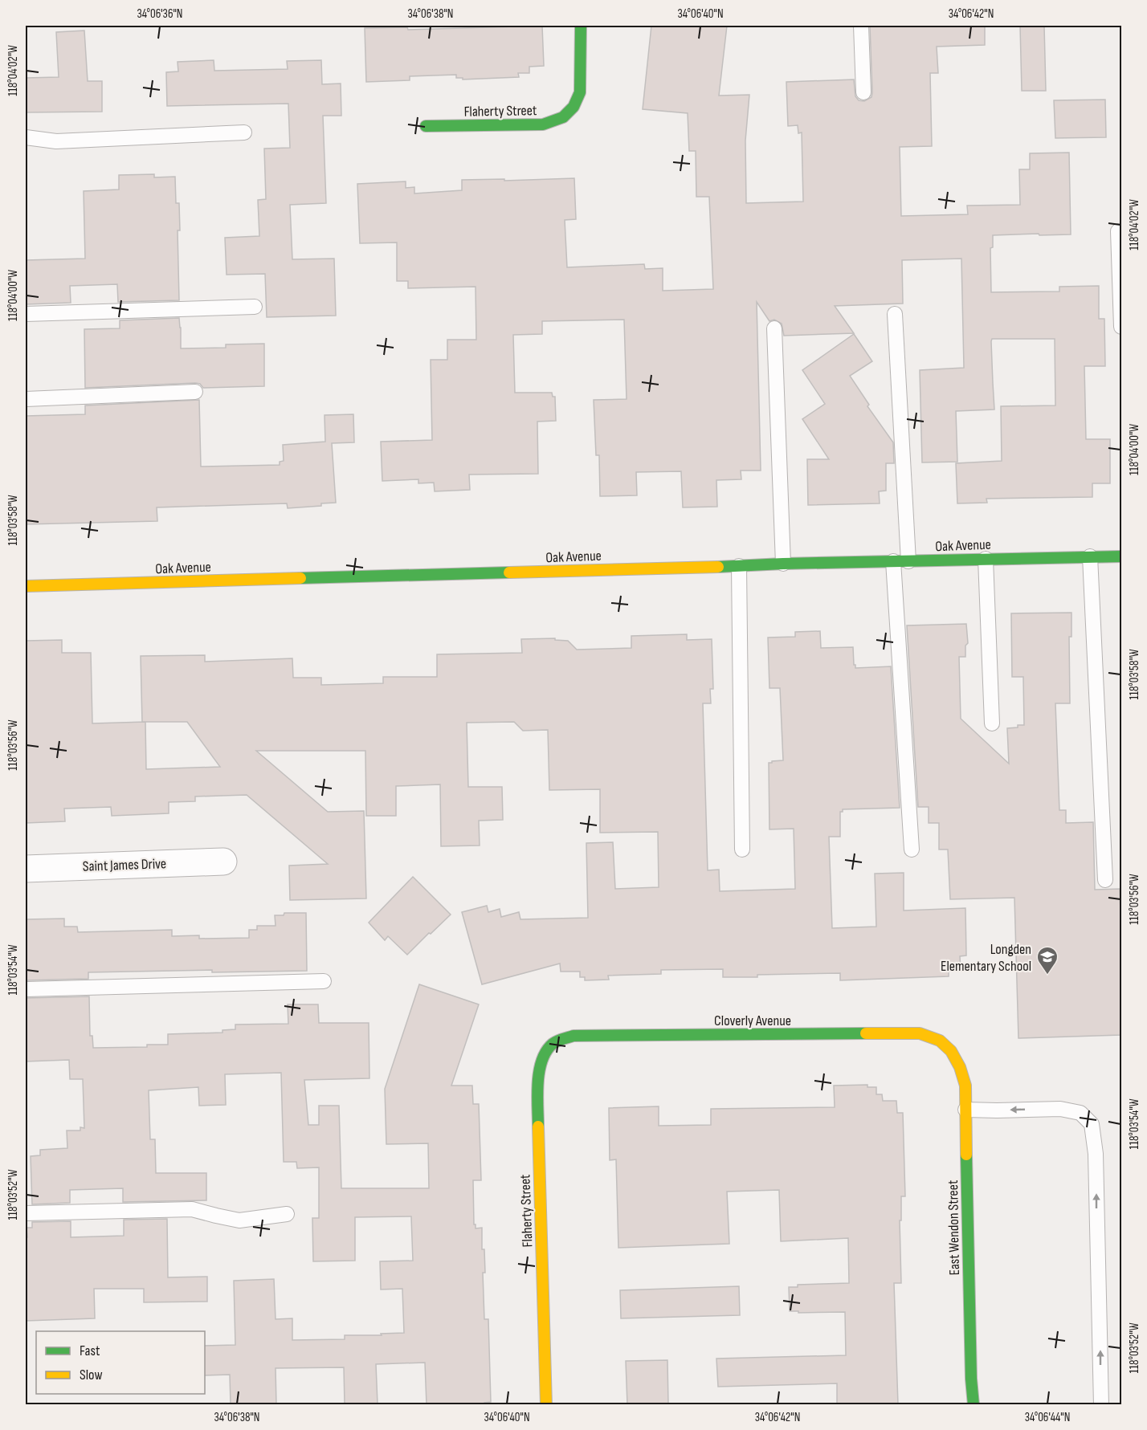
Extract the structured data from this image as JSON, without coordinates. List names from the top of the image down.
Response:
{
  "streets": {
    "street": [
      "Flaherty Street",
      "Oak Avenue",
      "Saint James Drive",
      "Cloverly Avenue",
      "East Wendon Street"
    ]
  },
  "crossings": [
    ["Flaherty Street", "Cloverly Avenue"],
    ["Cloverly Avenue", "East Wendon Street"]
  ],
  "places": {
    "school or university": ["Longden Elementary School"]
  },
  "legend": ["Fast", "Slow"],
  "coordinates": [
    "34°06'36\"N",
    "34°06'38\"N",
    "34°06'40\"N",
    "34°06'42\"N",
    "118°04'02\"W",
    "118°04'00\"W",
    "118°03'58\"W",
    "118°03'56\"W",
    "118°03'54\"W",
    "118°03'52\"W",
    "34°06'44\"N"
  ]
}
